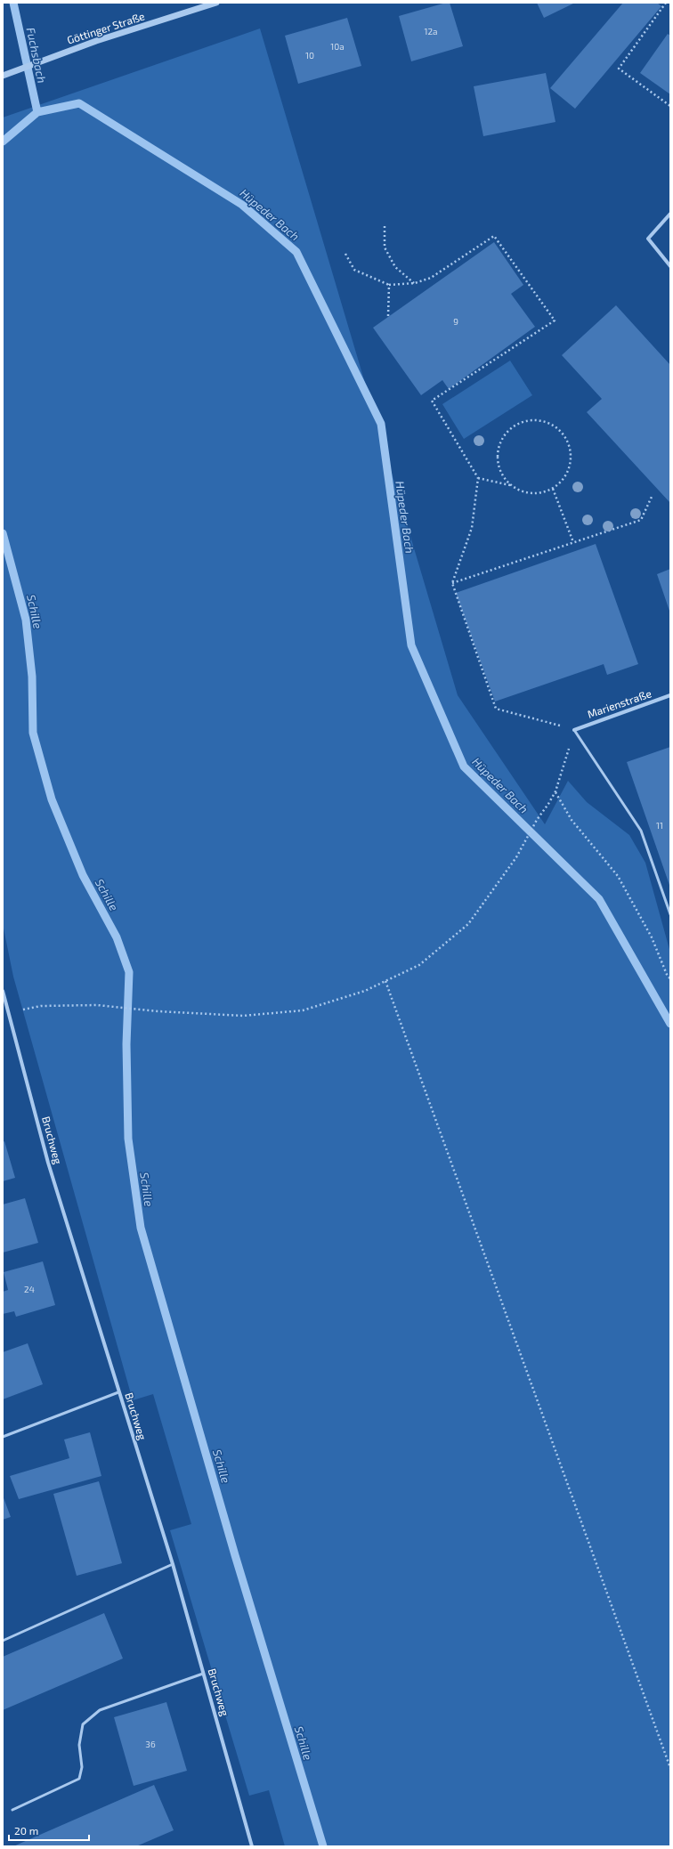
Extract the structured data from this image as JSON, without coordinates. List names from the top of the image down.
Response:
{
  "streets": {
    "street": ["Göttinger Straße", "Marienstraße", "Bruchweg"]
  },
  "water": ["Fuchsbach", "Hüpeder Bach", "Schille"],
  "house_numbers": [
    "12a",
    "10a",
    "10",
    "9",
    "11",
    "24",
    "36"
  ],
  "scale_bar": "20 m"
}
